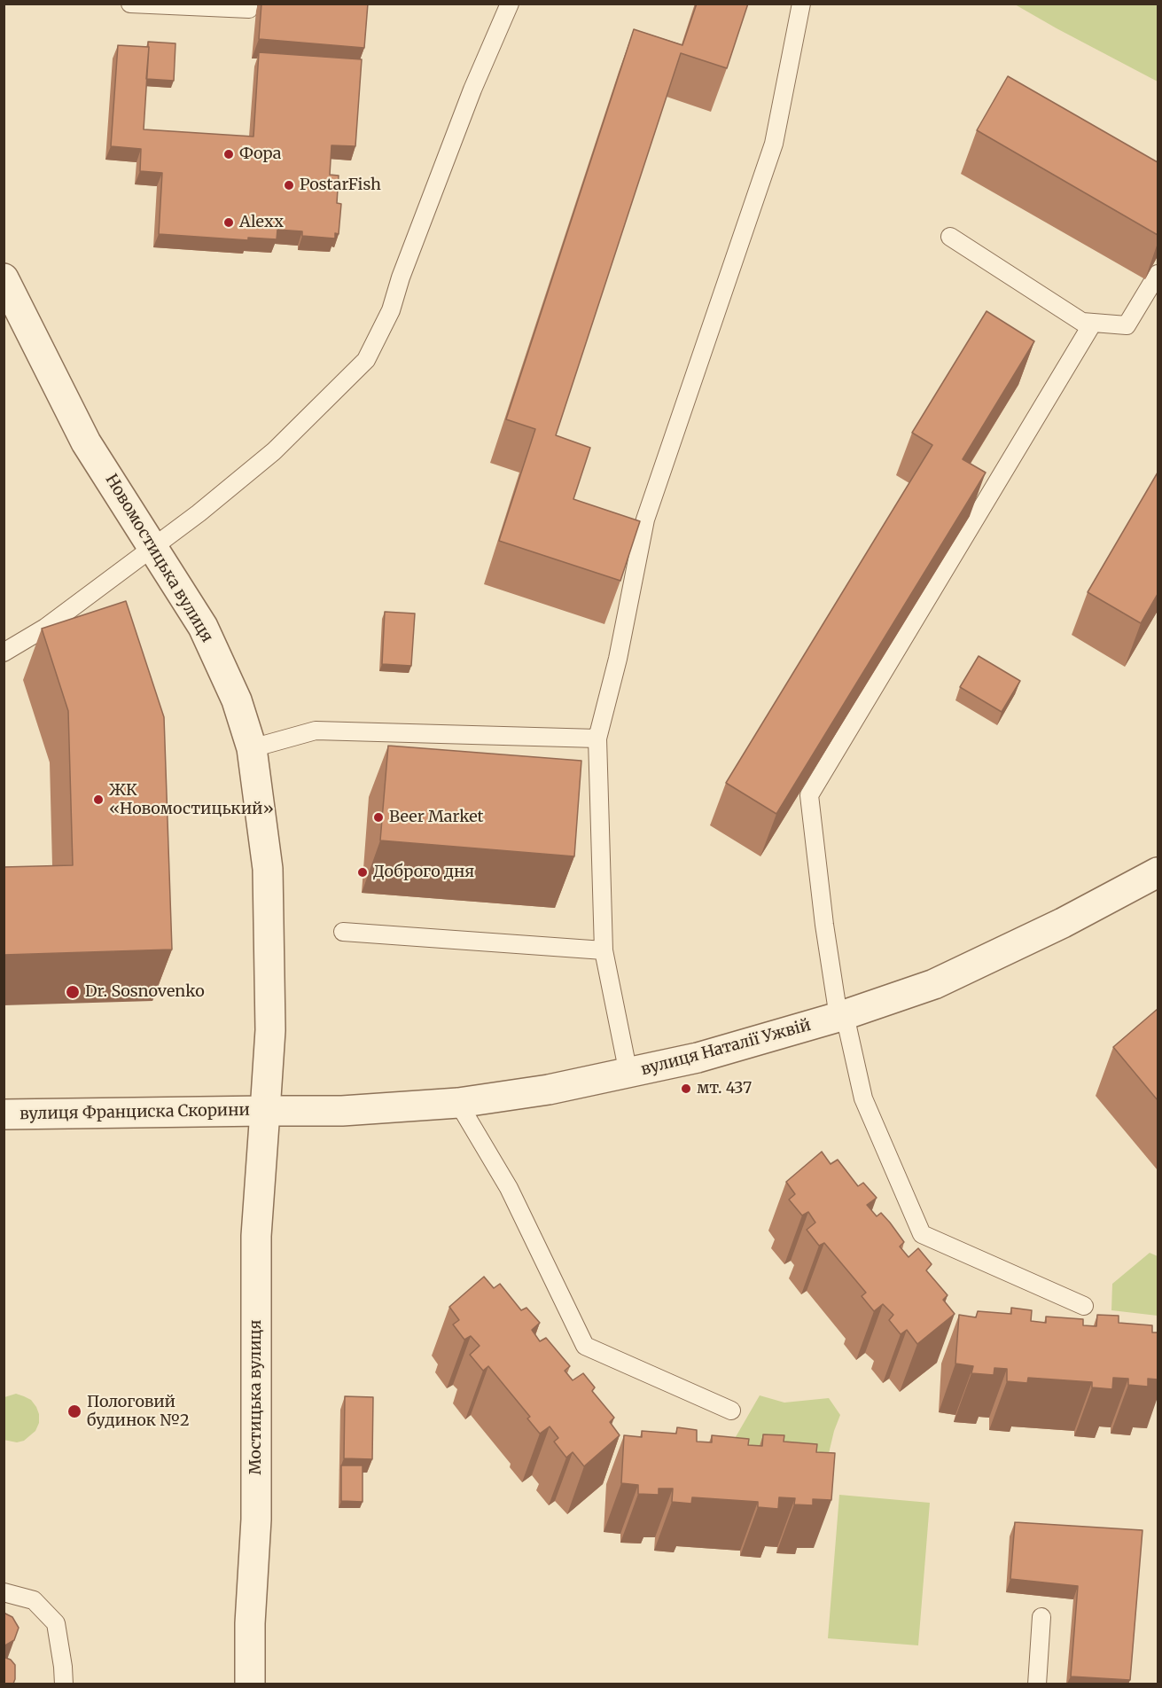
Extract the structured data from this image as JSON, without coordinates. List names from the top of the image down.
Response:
{
  "streets": {
    "street": [
      "Новомостицька вулиця",
      "вулиця Наталії Ужвій",
      "вулиця Франциска Скорини",
      "Мостицька вулиця"
    ]
  },
  "crossings": [
    ["Новомостицька вулиця", "вулиця Наталії Ужвій"],
    ["Новомостицька вулиця", "вулиця Франциска Скорини"],
    ["Новомостицька вулиця", "Мостицька вулиця"],
    ["вулиця Наталії Ужвій", "вулиця Франциска Скорини"],
    ["вулиця Наталії Ужвій", "Мостицька вулиця"],
    ["вулиця Франциска Скорини", "Мостицька вулиця"]
  ],
  "places": [
    "Фора",
    "PostarFish",
    "Alexx",
    "ЖК «Новомостицький»",
    "Beer Market",
    "Доброго дня",
    "Dr. Sosnovenko",
    "мт. 437",
    "Пологовий будинок №2"
  ]
}
